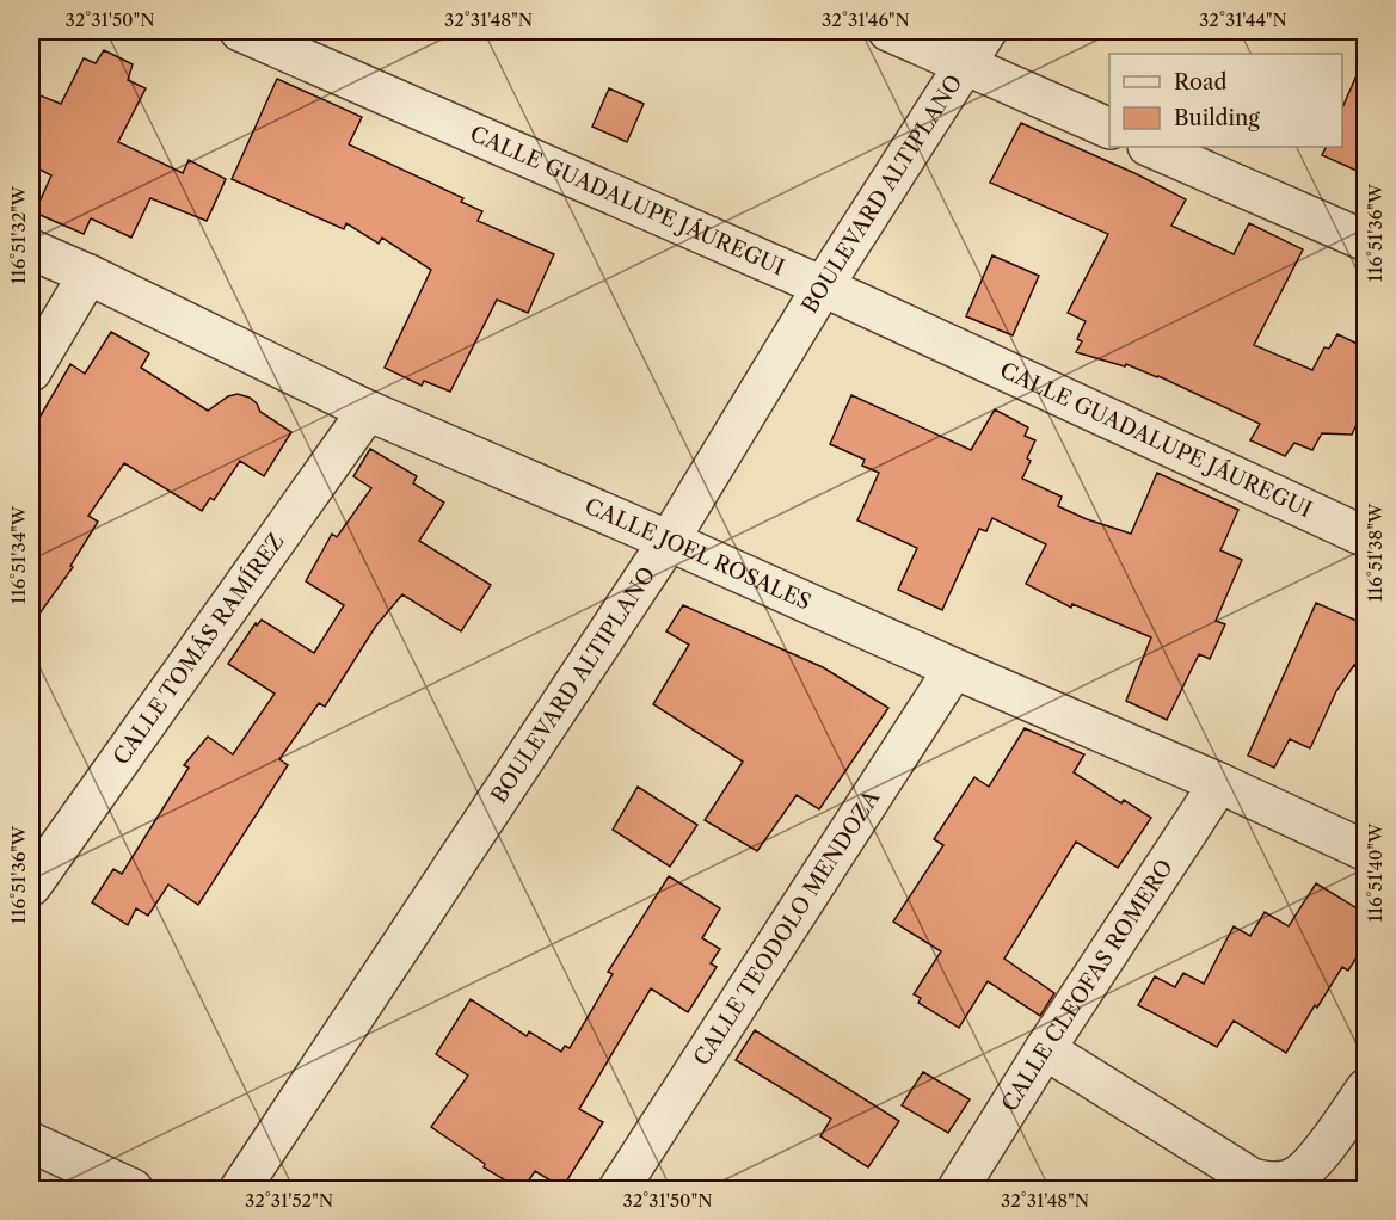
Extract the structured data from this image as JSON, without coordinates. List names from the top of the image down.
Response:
{
  "streets": {
    "street": [
      "BOULEVARD ALTIPLANO",
      "CALLE GUADALUPE JÁUREGUI",
      "CALLE JOEL ROSALES",
      "CALLE TOMÁS RAMÍREZ",
      "CALLE TEODOLO MENDOZA",
      "CALLE CLEOFAS ROMERO"
    ]
  },
  "crossings": [
    ["BOULEVARD ALTIPLANO", "CALLE GUADALUPE JÁUREGUI"],
    ["BOULEVARD ALTIPLANO", "CALLE JOEL ROSALES"],
    ["CALLE JOEL ROSALES", "CALLE TOMÁS RAMÍREZ"],
    ["CALLE JOEL ROSALES", "CALLE TEODOLO MENDOZA"],
    ["CALLE JOEL ROSALES", "CALLE CLEOFAS ROMERO"]
  ],
  "legend": ["Road", "Building"],
  "coordinates": [
    "32°31'50\"N",
    "32°31'48\"N",
    "32°31'46\"N",
    "32°31'44\"N",
    "116°51'36\"W",
    "116°51'32\"W",
    "116°51'38\"W",
    "116°51'34\"W",
    "116°51'40\"W",
    "32°31'52\"N"
  ]
}
